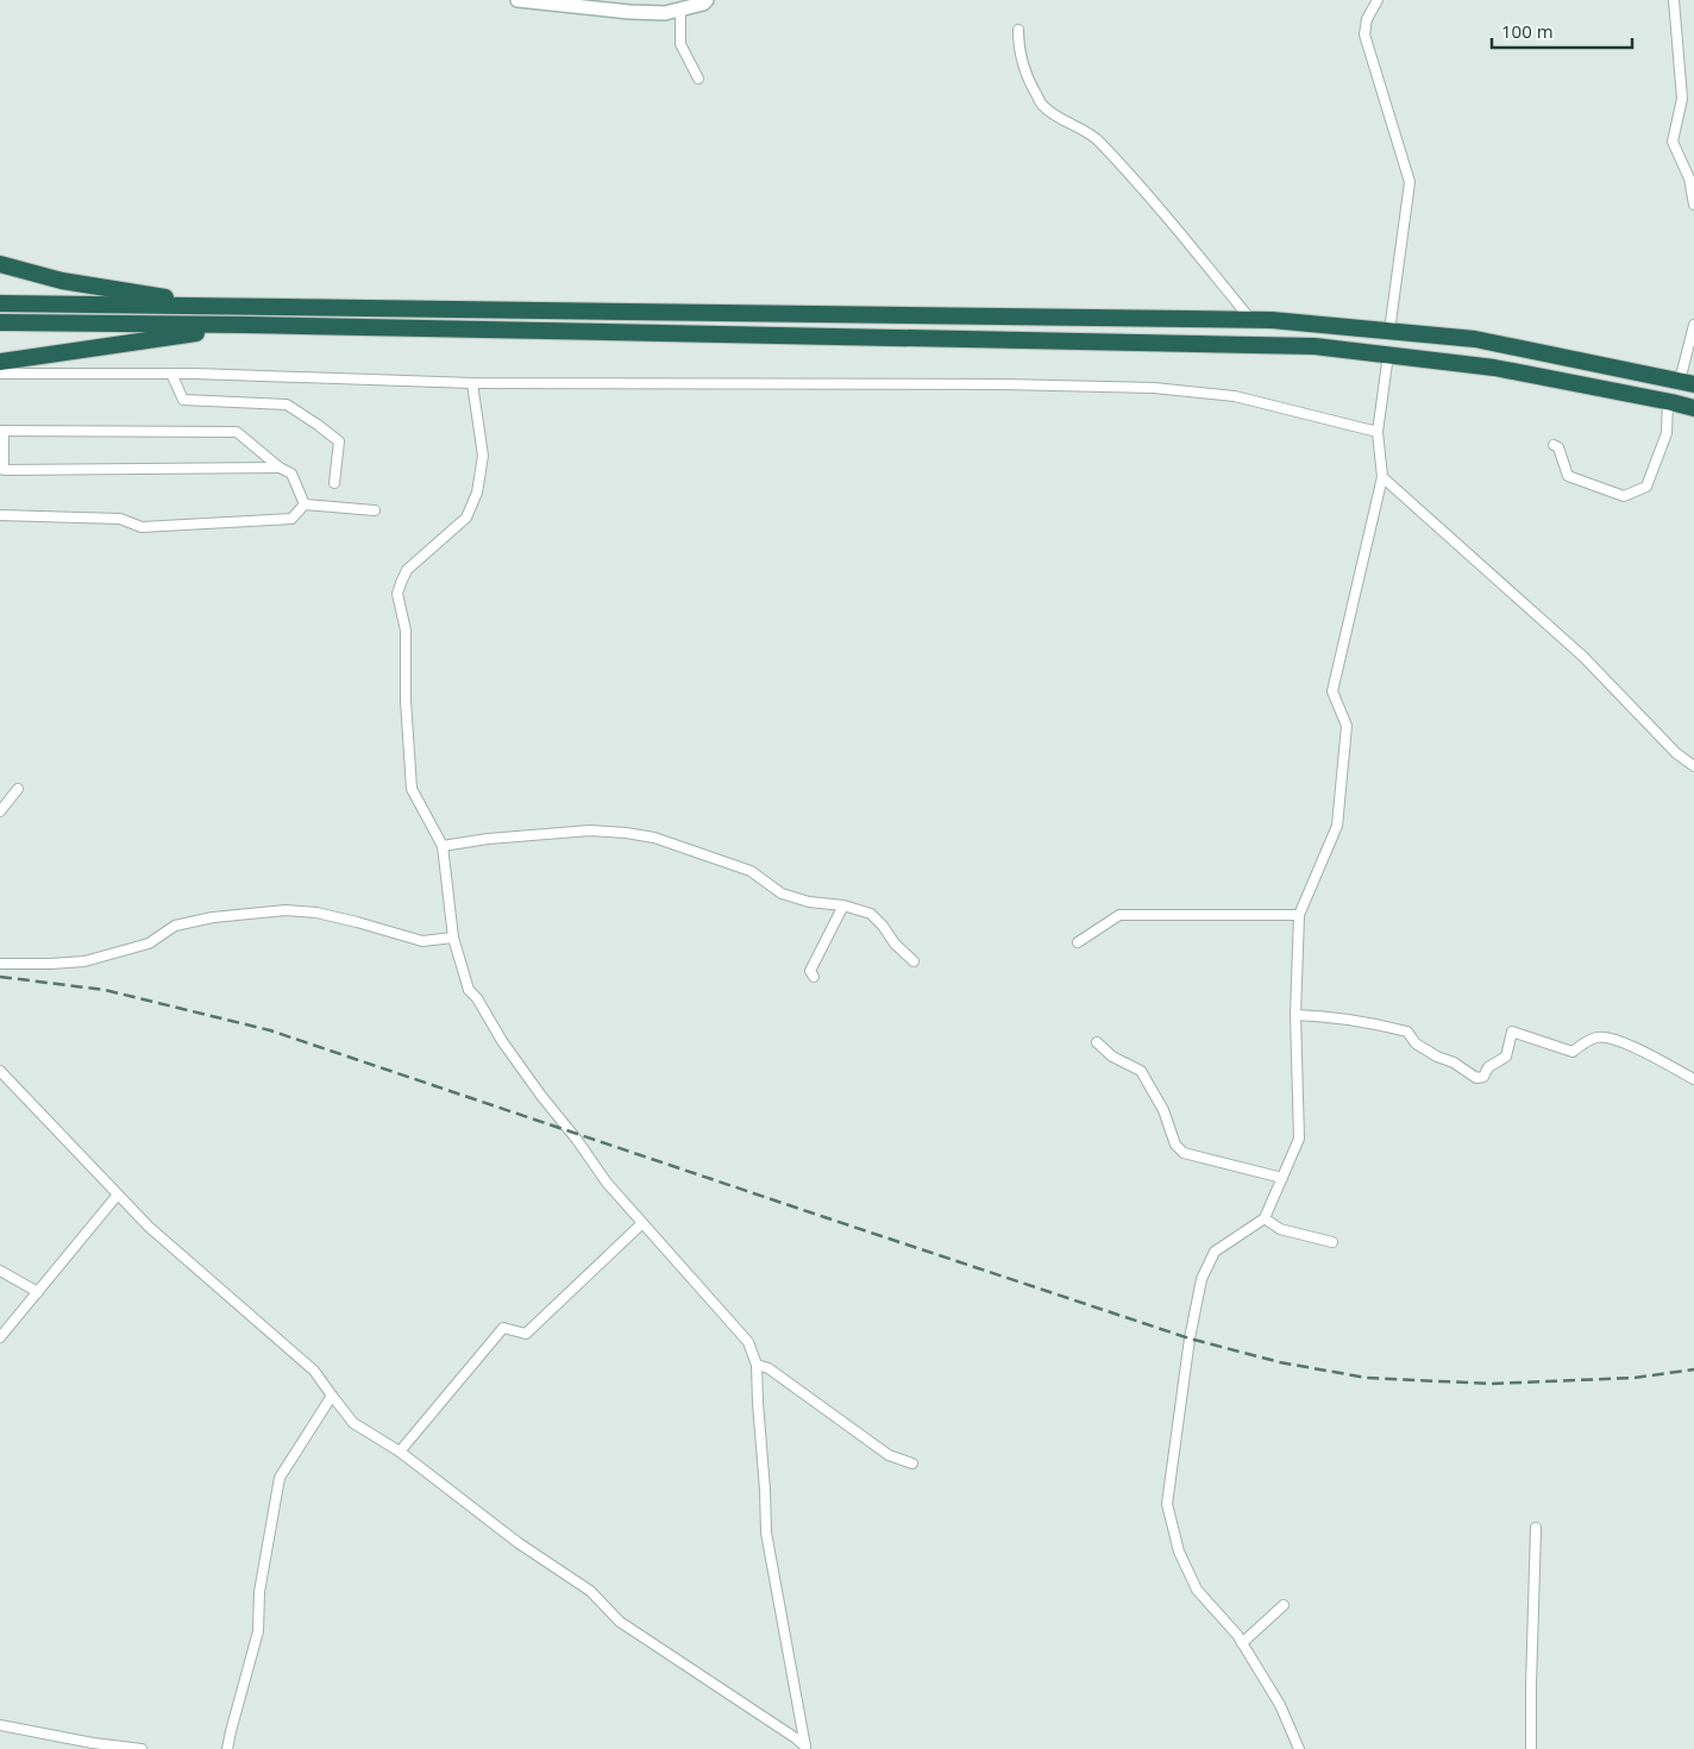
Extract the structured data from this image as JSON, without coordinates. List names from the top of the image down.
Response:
{
  "scale_bar": "100 m"
}
